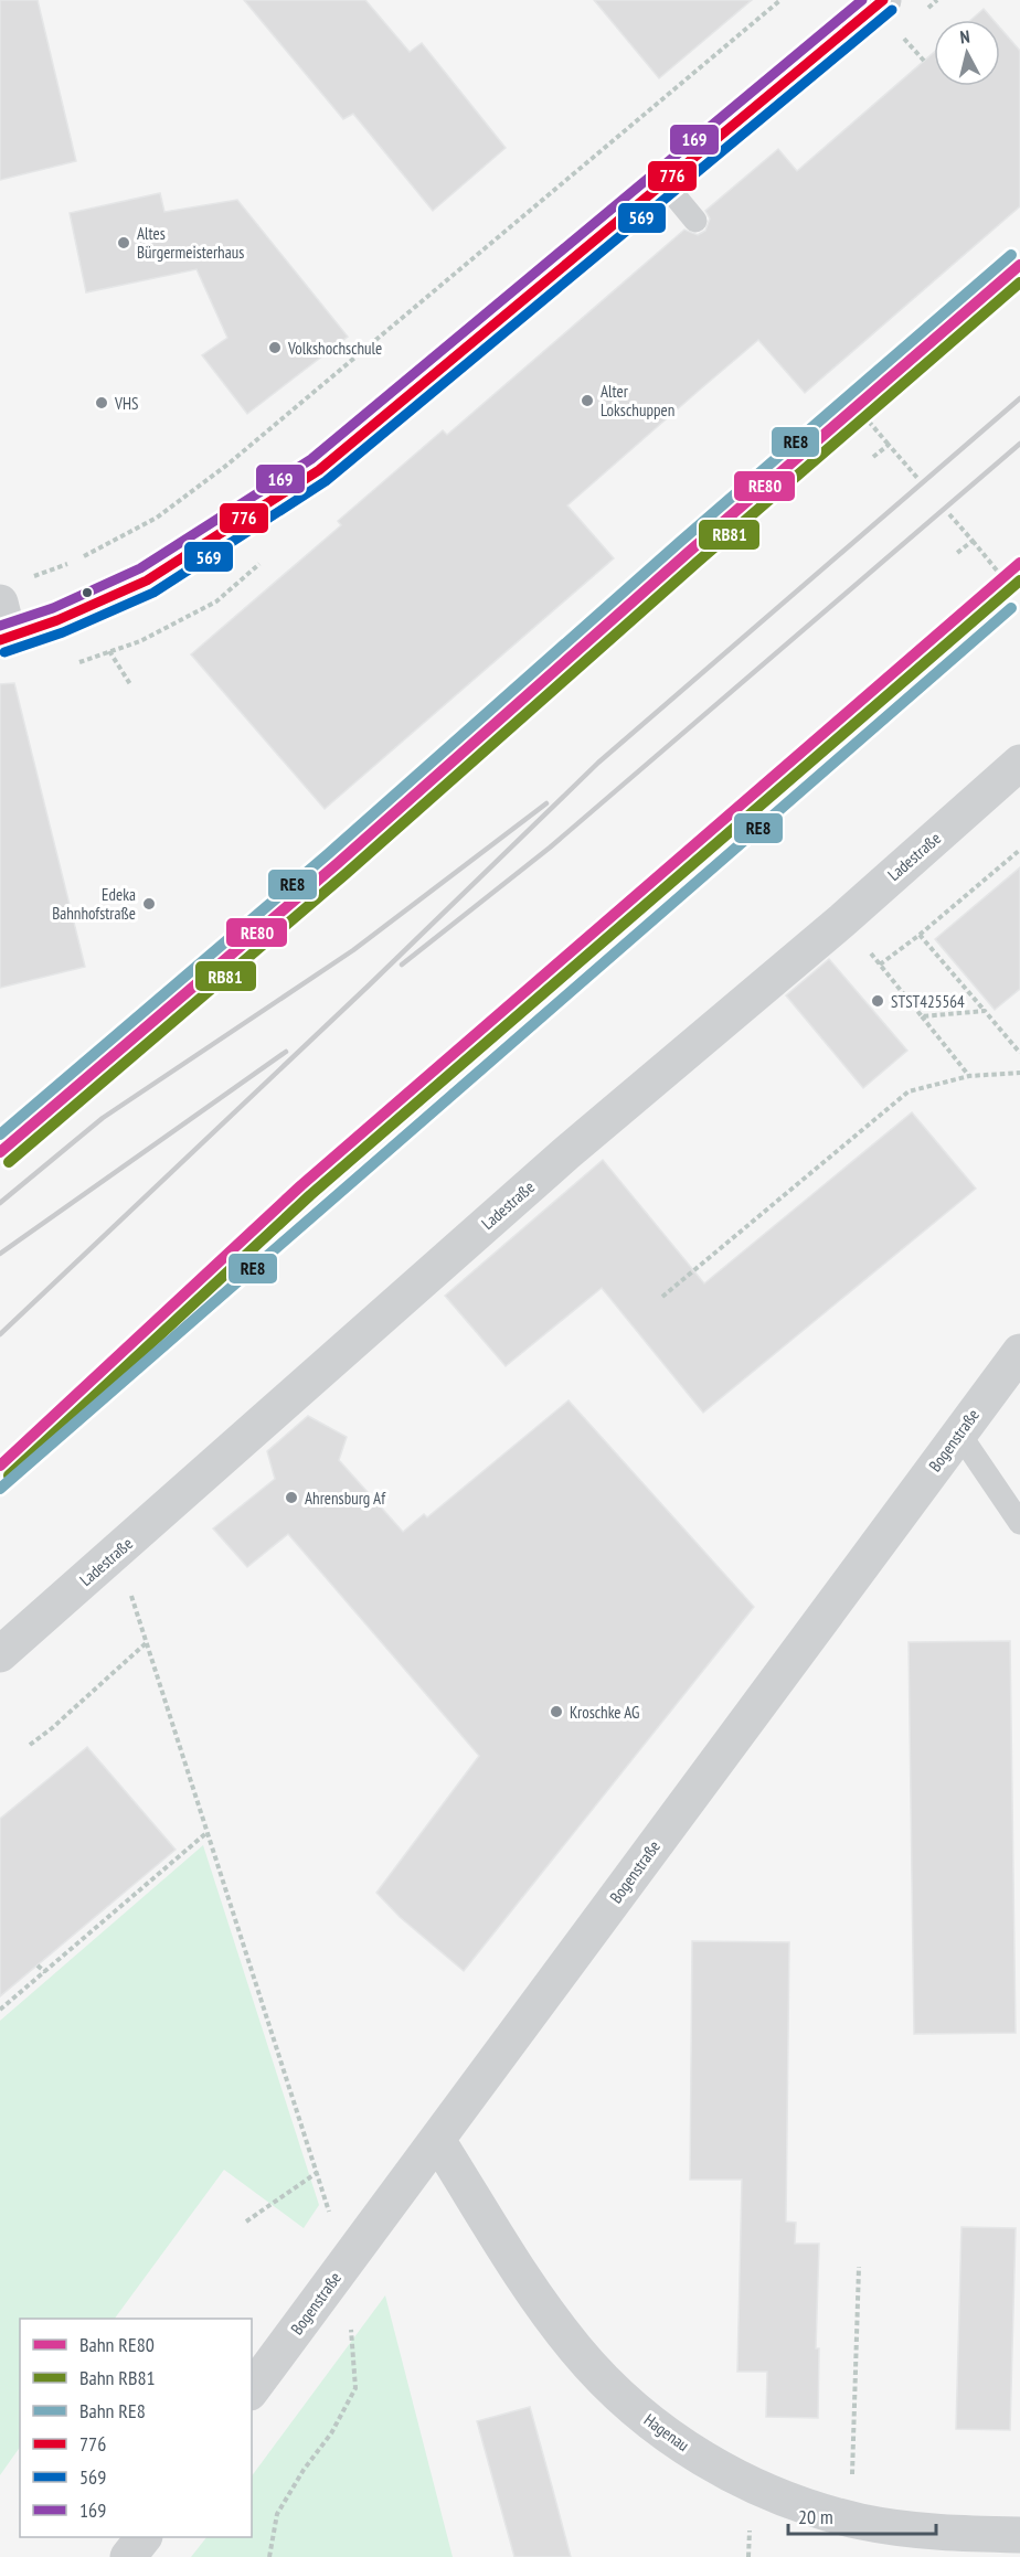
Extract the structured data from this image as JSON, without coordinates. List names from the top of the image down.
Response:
{
  "streets": {
    "street": ["Ladestraße", "Bogenstraße", "Hagenau"]
  },
  "crossings": [
    ["Bogenstraße", "Hagenau"]
  ],
  "places": [
    "Altes Bürgermeisterhaus",
    "Volkshochschule",
    "Alter Lokschuppen",
    "VHS",
    "Edeka Bahnhofstraße",
    "STST425564",
    "Ahrensburg Af",
    "Kroschke AG"
  ],
  "lines": [
    "transit line 776",
    "transit line 169",
    "transit line 569",
    "rail line RE8",
    "rail line RE80",
    "rail line RB81"
  ],
  "legend": [
    "Bahn RE80",
    "Bahn RB81",
    "Bahn RE8",
    "776",
    "569",
    "169"
  ],
  "scale_bar": "20 m",
  "north": "top"
}
